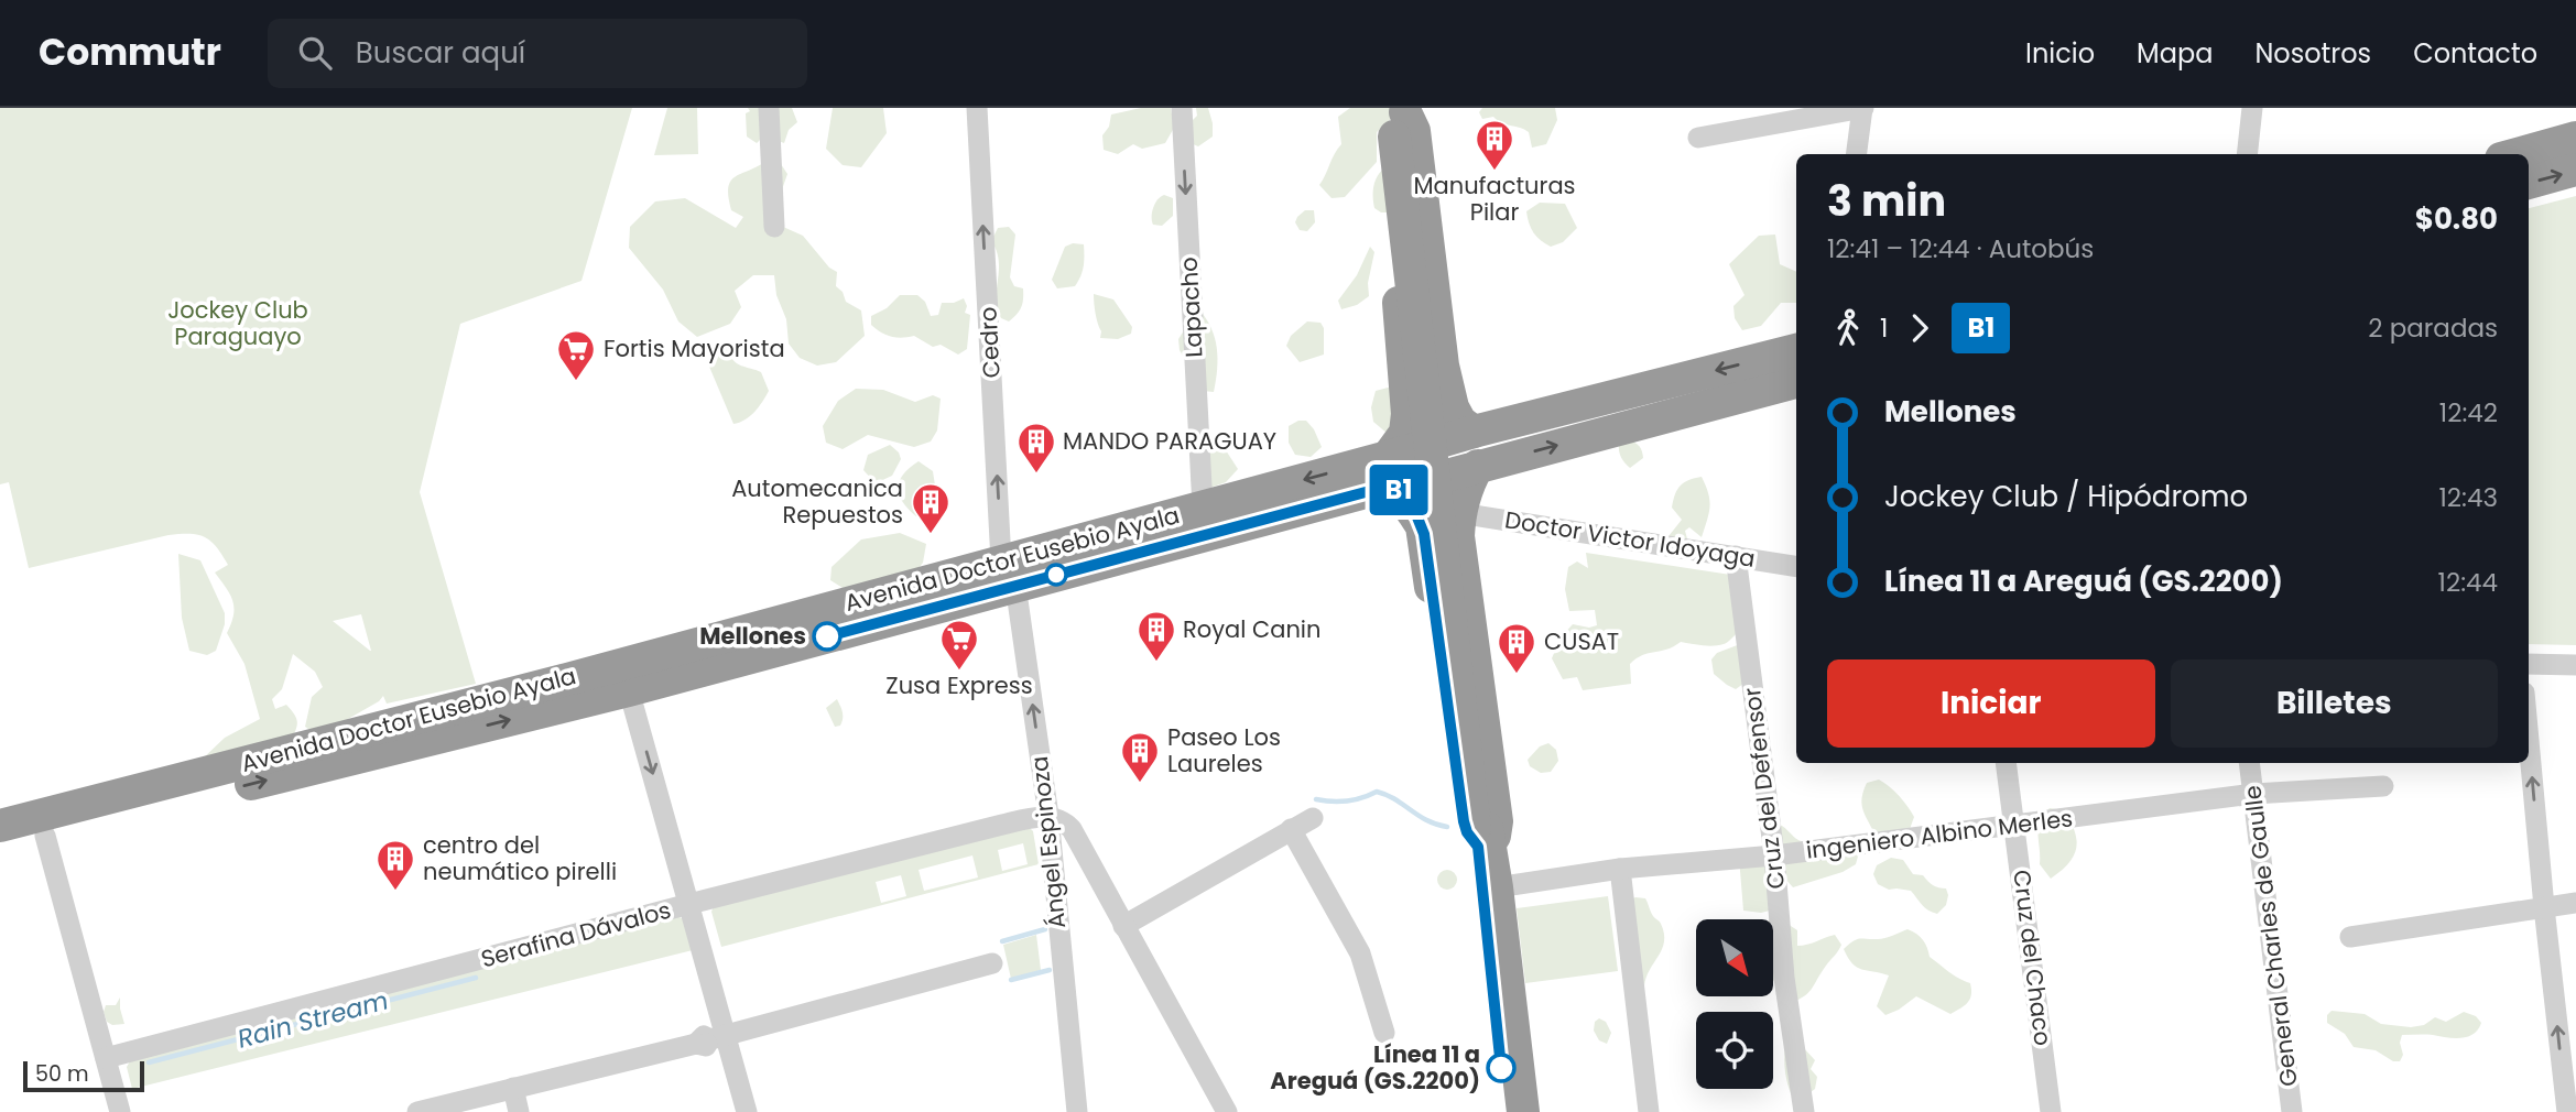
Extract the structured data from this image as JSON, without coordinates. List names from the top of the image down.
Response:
{
  "streets": {
    "highway": ["Avenida Doctor Eusebio Ayala"],
    "street": [
      "Lapacho",
      "Cedro",
      "Doctor Victor Idoyaga",
      "Cruz del Defensor",
      "ingeniero Albino Merles",
      "Ángel Espinoza",
      "Serafina Dávalos",
      "General Charles de Gaulle",
      "Cruz del Chaco"
    ]
  },
  "crossings": [
    ["Lapacho", "Avenida Doctor Eusebio Ayala"],
    ["Cedro", "Avenida Doctor Eusebio Ayala"],
    ["Cedro", "Ángel Espinoza"],
    ["Doctor Victor Idoyaga", "Cruz del Defensor"],
    ["Avenida Doctor Eusebio Ayala", "Ángel Espinoza"],
    ["Cruz del Defensor", "ingeniero Albino Merles"],
    ["ingeniero Albino Merles", "General Charles de Gaulle"],
    ["ingeniero Albino Merles", "Cruz del Chaco"],
    ["Ángel Espinoza", "Serafina Dávalos"]
  ],
  "one_way": ["Lapacho", "Cedro", "Ángel Espinoza"],
  "water": ["Rain Stream"],
  "parks": ["Jockey Club Paraguayo"],
  "places": {
    "building": [
      "Manufacturas Pilar",
      "MANDO PARAGUAY",
      "Automecanica Repuestos",
      "Royal Canin",
      "CUSAT",
      "Paseo Los Laureles",
      "centro del neumático pirelli"
    ],
    "supermarket": ["Fortis Mayorista", "Zusa Express"],
    "other": ["Mellones", "Línea 11 a Areguá (GS.2200)"]
  },
  "lines": ["bus line B1"],
  "scale_bar": "50 m",
  "north": "bottom right",
  "page": {
    "header": "Commutr",
    "search": "Buscar aquí",
    "nav": [
      "Inicio",
      "Mapa",
      "Nosotros",
      "Contacto"
    ],
    "on_map": "B1",
    "heading": ["3 min", "12:41 – 12:44 · Autobús", "$0.80"],
    "legs": ["1", "B1", "2 paradas"],
    "list": [
      {
        "name": "Mellones",
        "value": "12:42"
      },
      {
        "name": "Jockey Club / Hipódromo",
        "value": "12:43"
      },
      {
        "name": "Línea 11 a Areguá (GS.2200)",
        "value": "12:44"
      }
    ],
    "buttons": ["Iniciar", "Billetes"],
    "scale": "50 m"
  }
}
